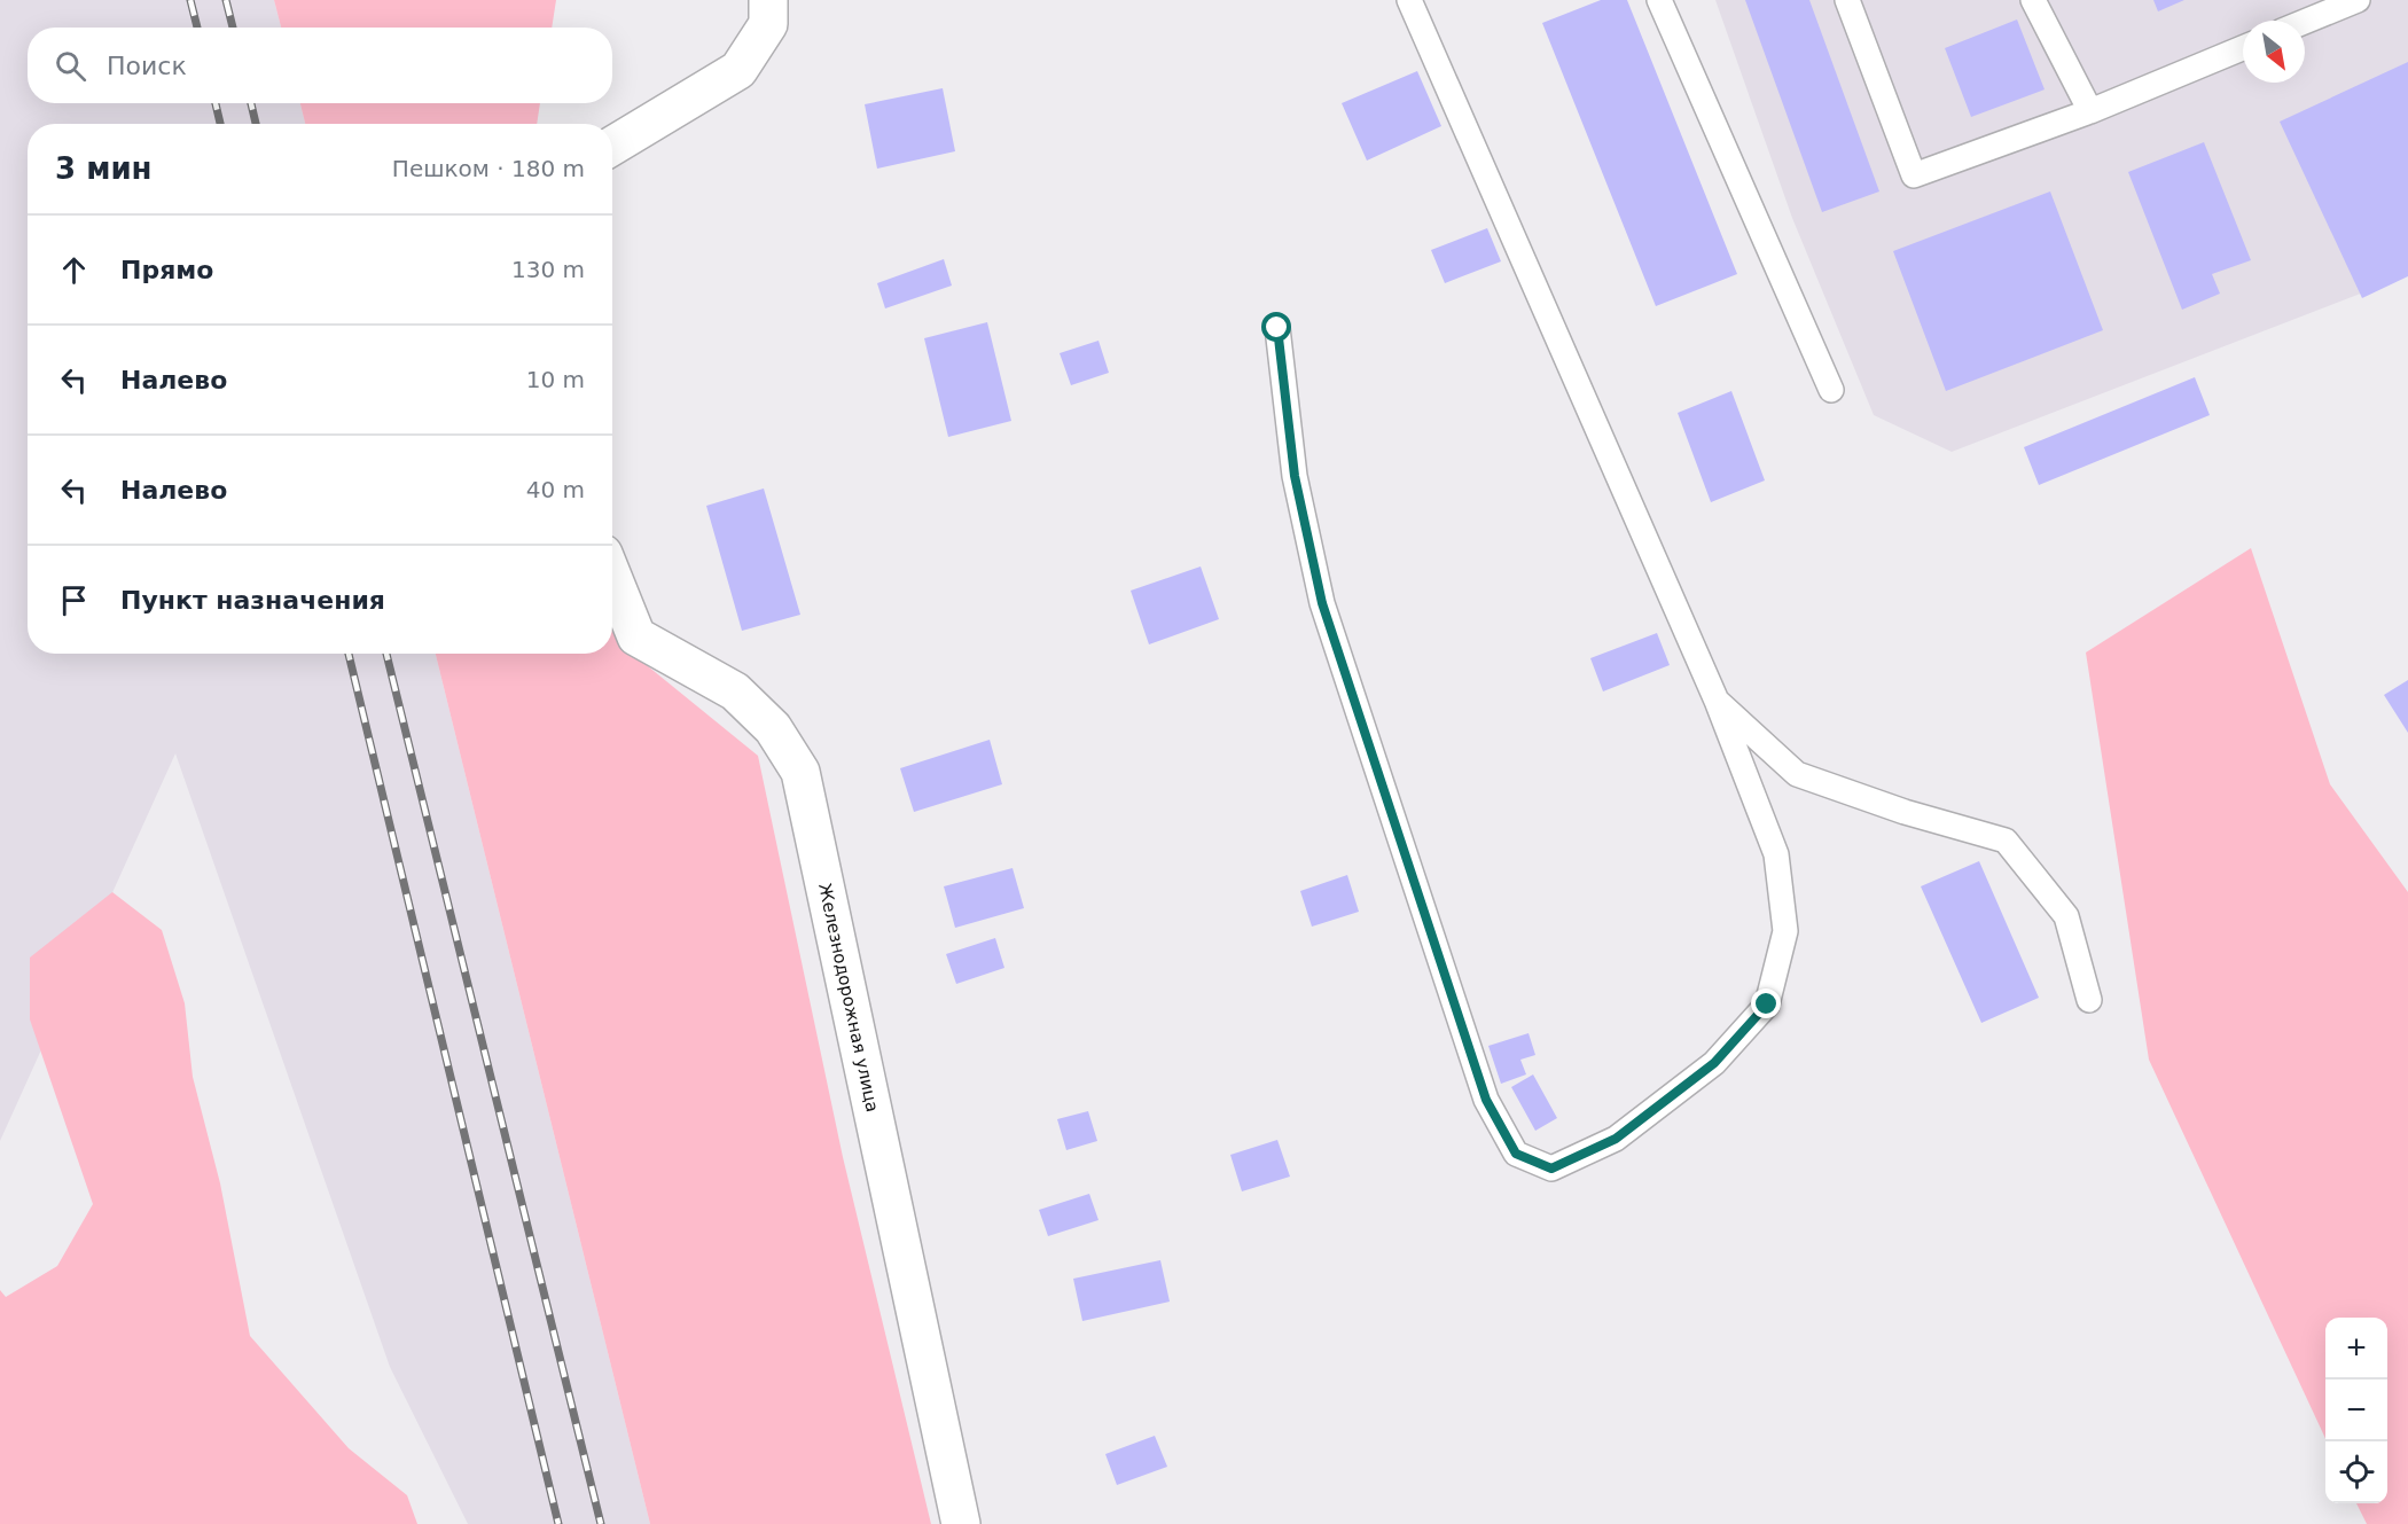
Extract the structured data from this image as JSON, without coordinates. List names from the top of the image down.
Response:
{
  "streets": {
    "street": ["Железнодорожная улица"]
  },
  "north": "bottom right",
  "page": {
    "search": "Поиск",
    "heading": ["3 мин", "Пешком · 180 m"],
    "list": [
      ["Прямо", "130 m"],
      ["Налево", "10 m"],
      ["Налево", "40 m"],
      "Пункт назначения"
    ],
    "map_buttons": ["+", "−"]
  }
}
